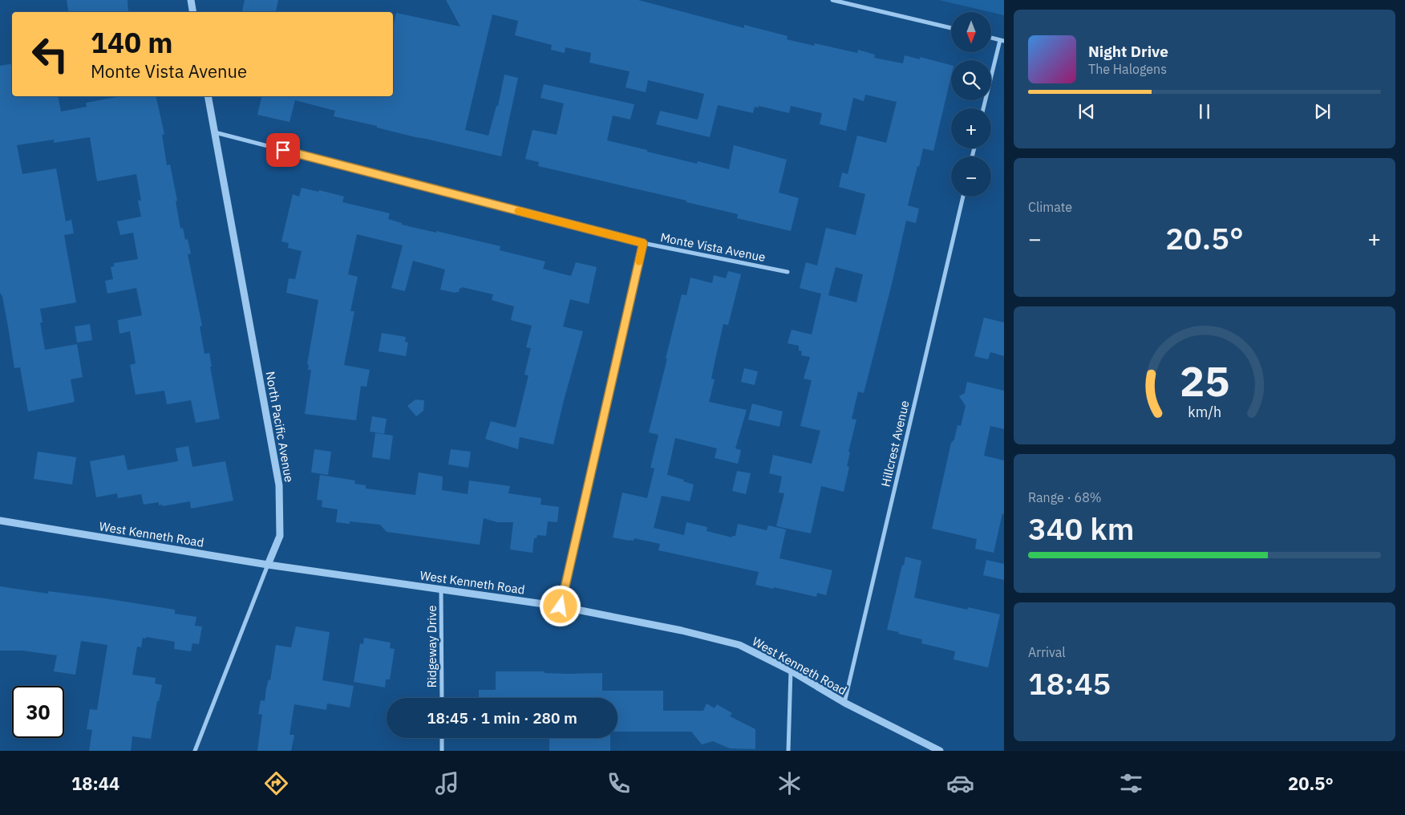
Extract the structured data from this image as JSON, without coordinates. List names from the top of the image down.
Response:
{
  "streets": {
    "street": [
      "Monte Vista Avenue",
      "North Pacific Avenue",
      "Hillcrest Avenue",
      "West Kenneth Road",
      "Ridgeway Drive"
    ]
  },
  "crossings": [
    ["Monte Vista Avenue", "North Pacific Avenue"],
    ["North Pacific Avenue", "West Kenneth Road"],
    ["Hillcrest Avenue", "West Kenneth Road"],
    ["West Kenneth Road", "Ridgeway Drive"]
  ],
  "north": "bottom",
  "page": {
    "map_buttons": ["+", "−"],
    "turn": ["140 m", "Monte Vista Avenue"],
    "song": ["Night Drive", "The Halogens"],
    "tile": [
      "Climate",
      ["Range · 68%", "340 km"],
      ["Arrival", "18:45"]
    ],
    "heat": ["−", "20.5°", "+"],
    "limit": "30",
    "trip": "18:45 · 1 min · 280 m",
    "tabs": ["18:44", "20.5°"],
    "gauge": ["25", "km/h"]
  }
}
